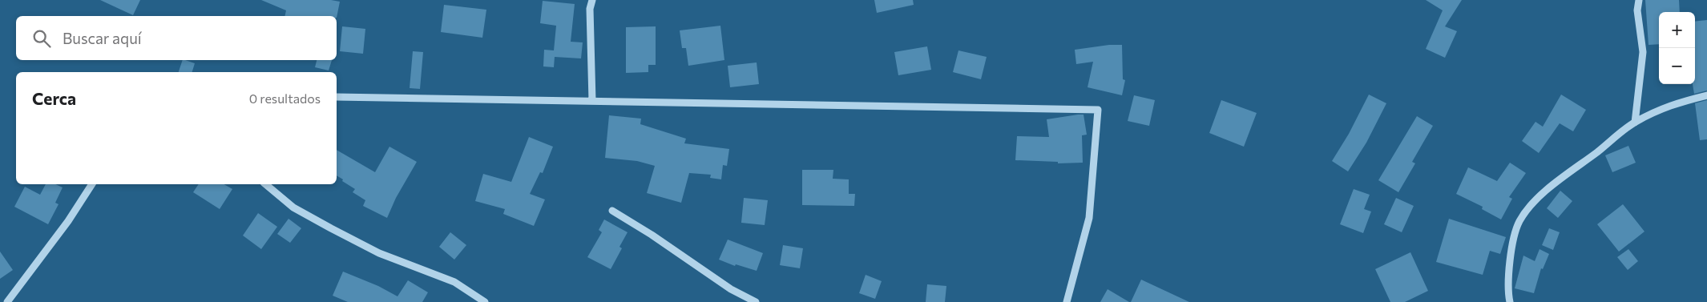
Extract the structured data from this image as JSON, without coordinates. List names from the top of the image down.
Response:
{
  "page": {
    "map_buttons": ["+", "−"],
    "search": "Buscar aquí",
    "heading": ["Cerca", "0 resultados"]
  }
}
